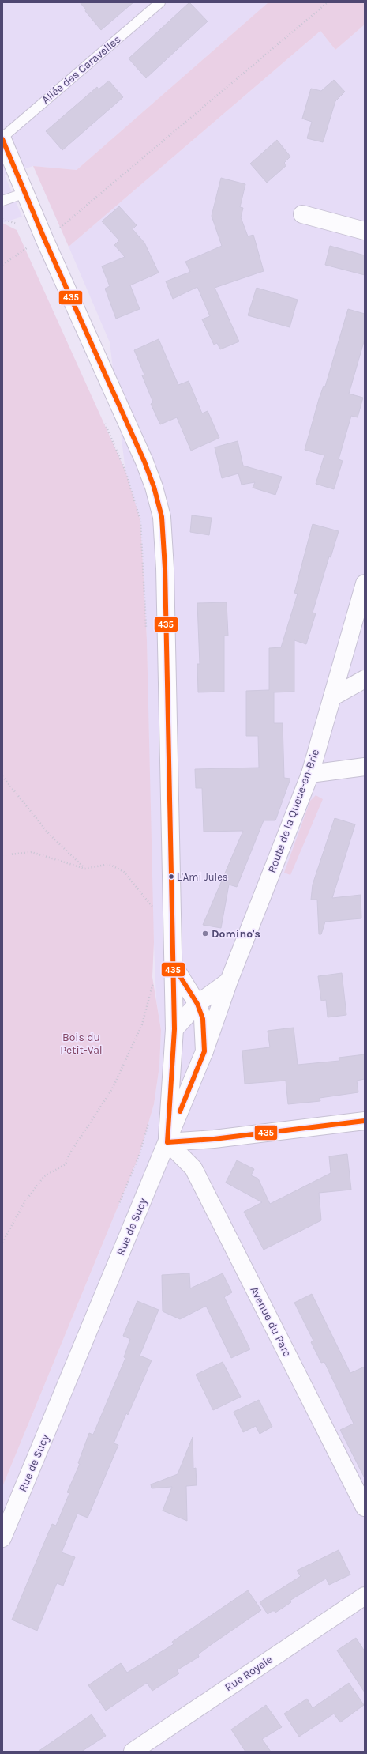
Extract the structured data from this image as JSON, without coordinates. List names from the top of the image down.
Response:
{
  "streets": {
    "street": [
      "Route de la Queue-en-Brie",
      "Rue de Sucy",
      "Avenue du Parc",
      "Rue Royale"
    ],
    "lane": ["Allée des Caravelles"]
  },
  "crossings": [
    ["Route de la Queue-en-Brie", "Rue de Sucy"],
    ["Rue de Sucy", "Avenue du Parc"]
  ],
  "parks": ["Bois du Petit-Val"],
  "places": ["L'Ami Jules", "Domino's"],
  "lines": ["transit line 435"]
}
